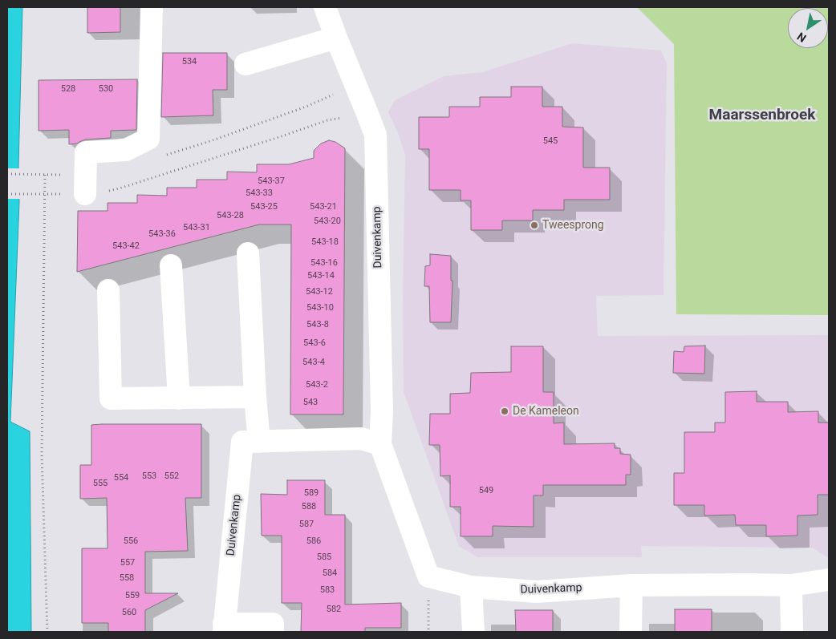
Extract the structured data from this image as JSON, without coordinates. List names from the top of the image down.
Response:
{
  "streets": {
    "street": ["Duivenkamp"]
  },
  "districts": ["Maarssenbroek"],
  "places": ["Tweesprong", "De Kameleon"],
  "house_numbers": [
    "534",
    "528",
    "530",
    "545",
    "543-37",
    "543-33",
    "543-25",
    "543-21",
    "543-28",
    "543-20",
    "543-31",
    "543-36",
    "543-18",
    "543-42",
    "543-16",
    "543-14",
    "543-12",
    "543-10",
    "543-8",
    "543-6",
    "543-4",
    "543-2",
    "543",
    "553",
    "552",
    "554",
    "555",
    "549",
    "589",
    "588",
    "587",
    "556",
    "586",
    "585",
    "557",
    "584",
    "558",
    "583",
    "559",
    "582",
    "560"
  ],
  "north": "bottom left"
}
